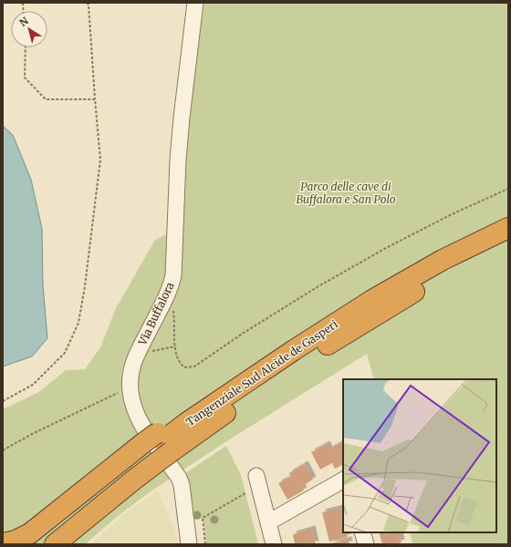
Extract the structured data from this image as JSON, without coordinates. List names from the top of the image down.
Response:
{
  "streets": {
    "highway": ["Tangenziale Sud Alcide de Gasperi"],
    "street": ["Via Buffalora"]
  },
  "parks": ["Parco delle cave di Buffalora e San Polo"],
  "north": "top left"
}
